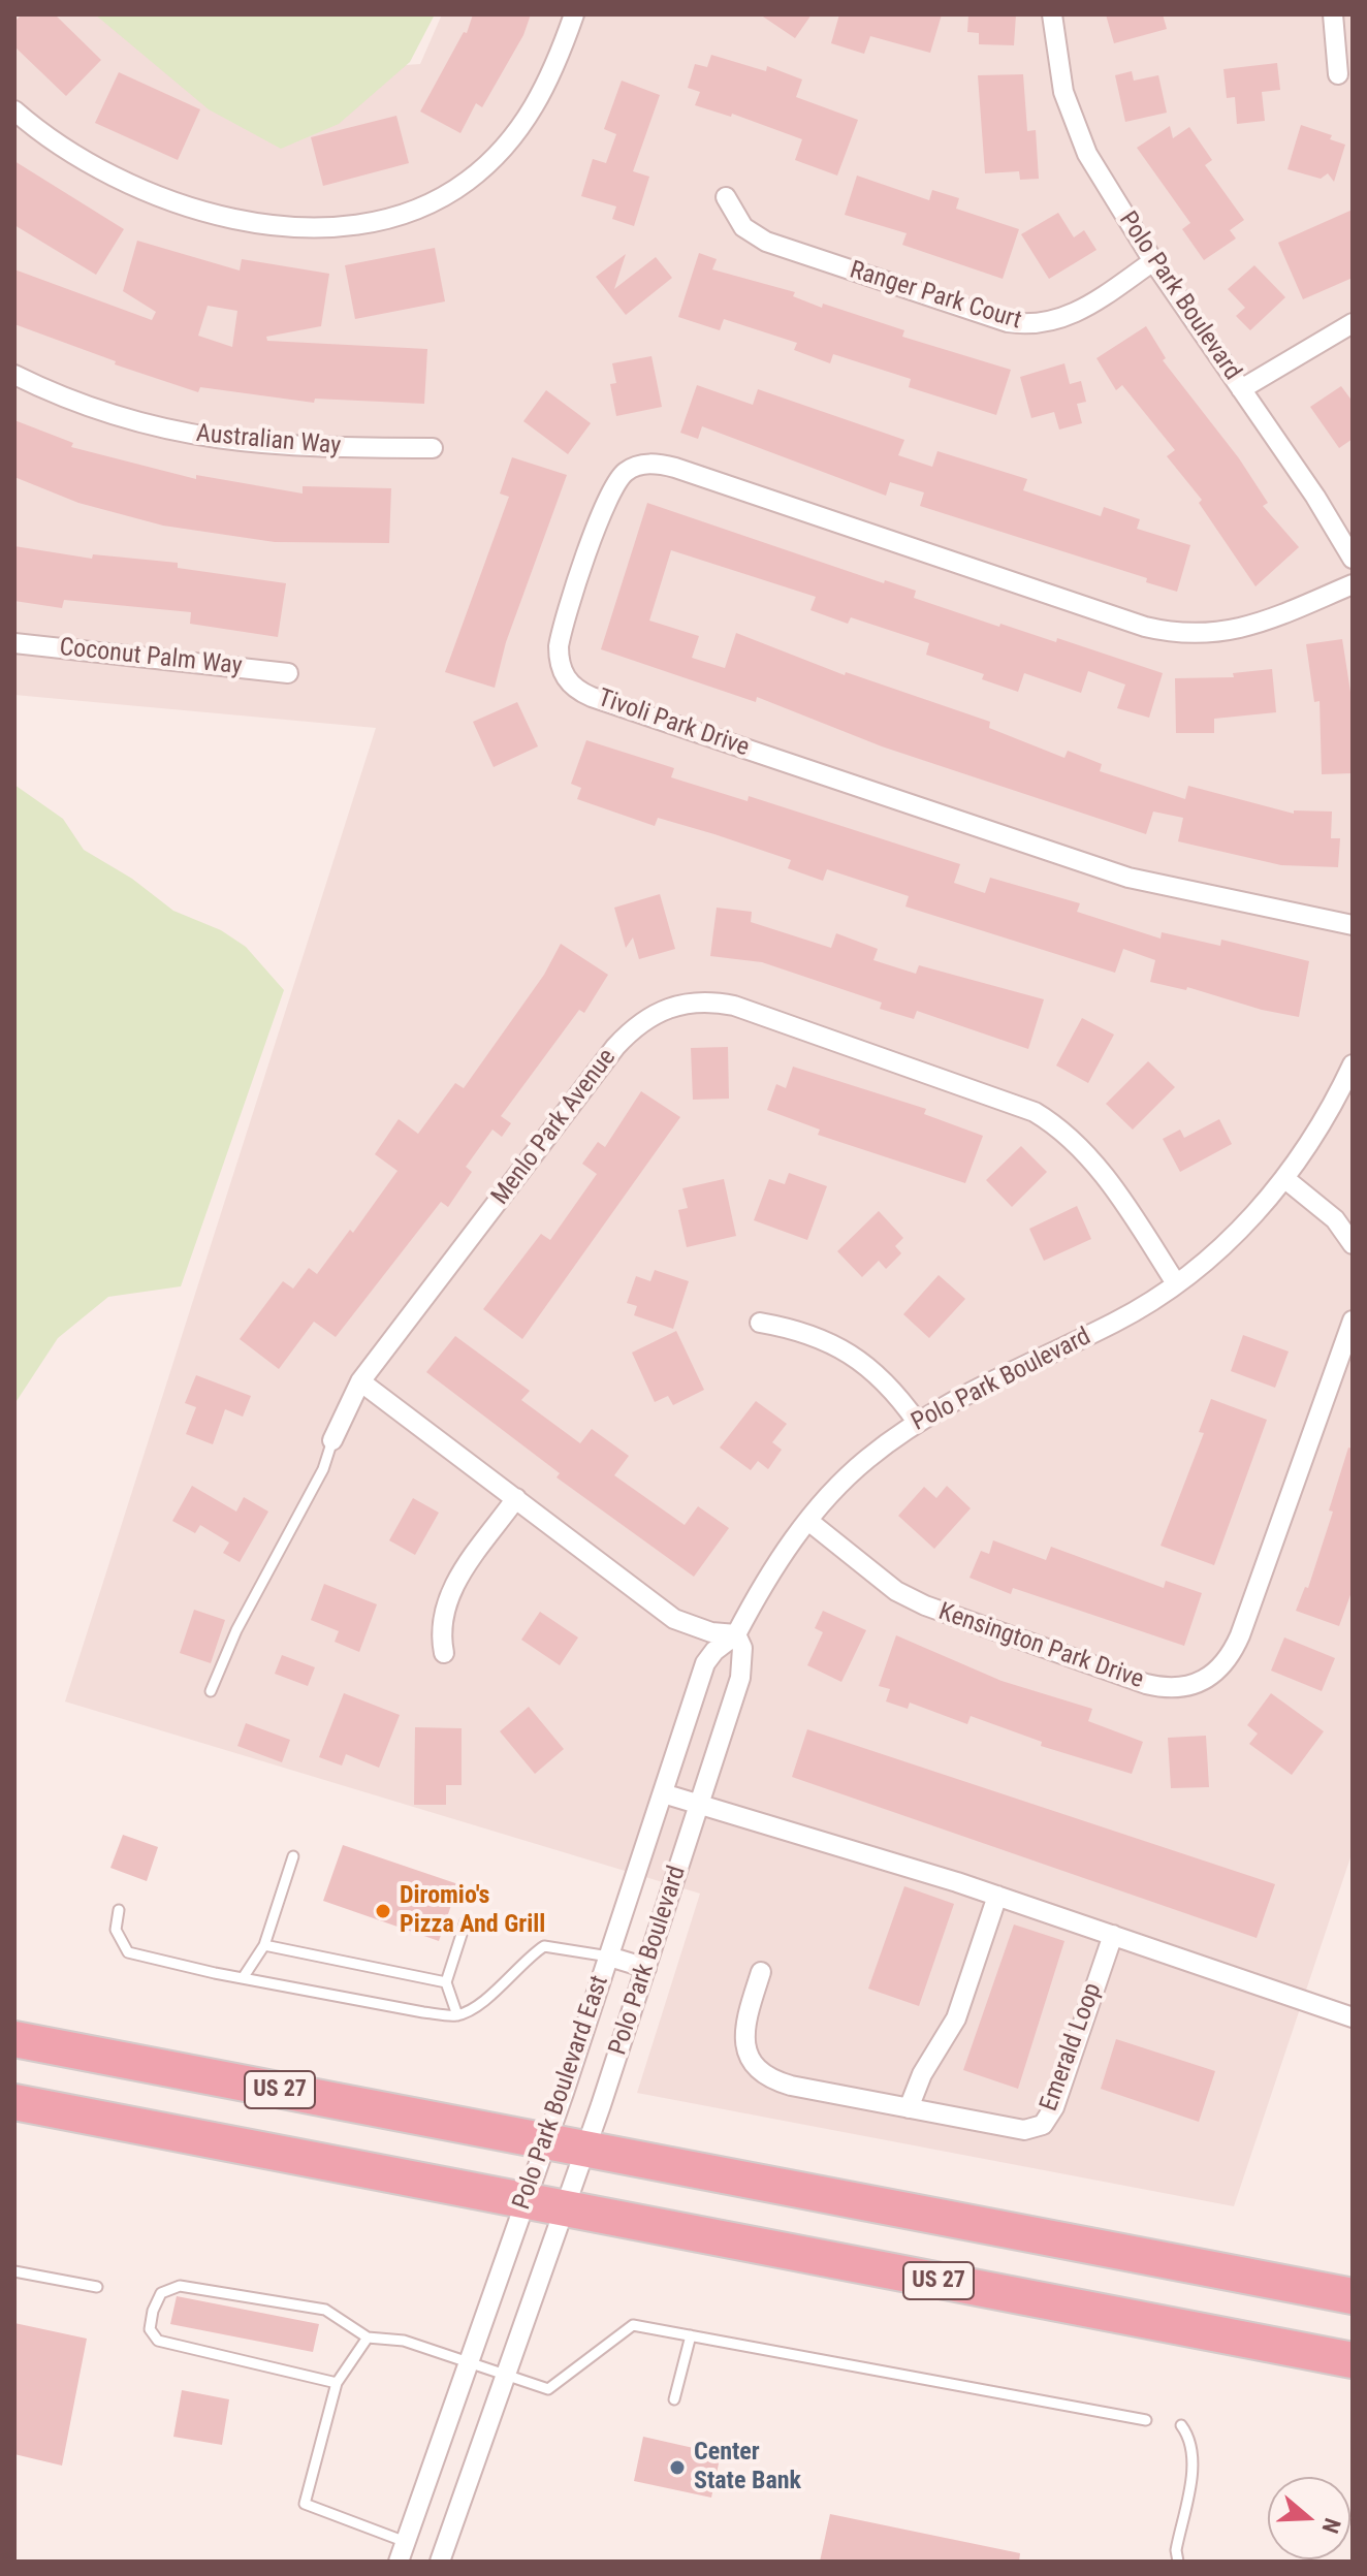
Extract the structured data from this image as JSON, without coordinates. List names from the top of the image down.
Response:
{
  "streets": {
    "highway": ["US 27"],
    "street": [
      "Ranger Park Court",
      "Polo Park Boulevard",
      "Australian Way",
      "Coconut Palm Way",
      "Tivoli Park Drive",
      "Menlo Park Avenue",
      "Kensington Park Drive",
      "Emerald Loop",
      "Polo Park Boulevard East"
    ]
  },
  "crossings": [
    ["Ranger Park Court", "Polo Park Boulevard"],
    ["Polo Park Boulevard", "Menlo Park Avenue"],
    ["Polo Park Boulevard", "Kensington Park Drive"],
    ["Polo Park Boulevard", "US 27"],
    ["Polo Park Boulevard", "Polo Park Boulevard East"],
    ["US 27", "Polo Park Boulevard East"]
  ],
  "places": ["Diromio's Pizza And Grill", "Center State Bank"],
  "north": "right"
}
